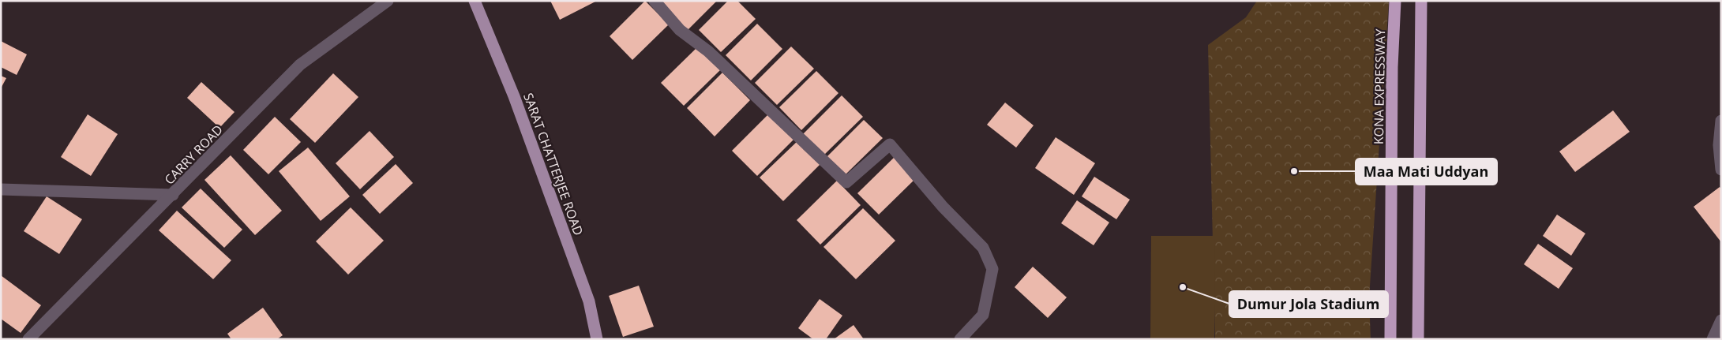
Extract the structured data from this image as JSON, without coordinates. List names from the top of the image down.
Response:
{
  "streets": {
    "highway": ["KONA EXPRESSWAY"],
    "main road": ["SARAT CHATTERJEE ROAD"],
    "street": ["CARRY ROAD"]
  },
  "places": ["Maa Mati Uddyan", "Dumur Jola Stadium"]
}
